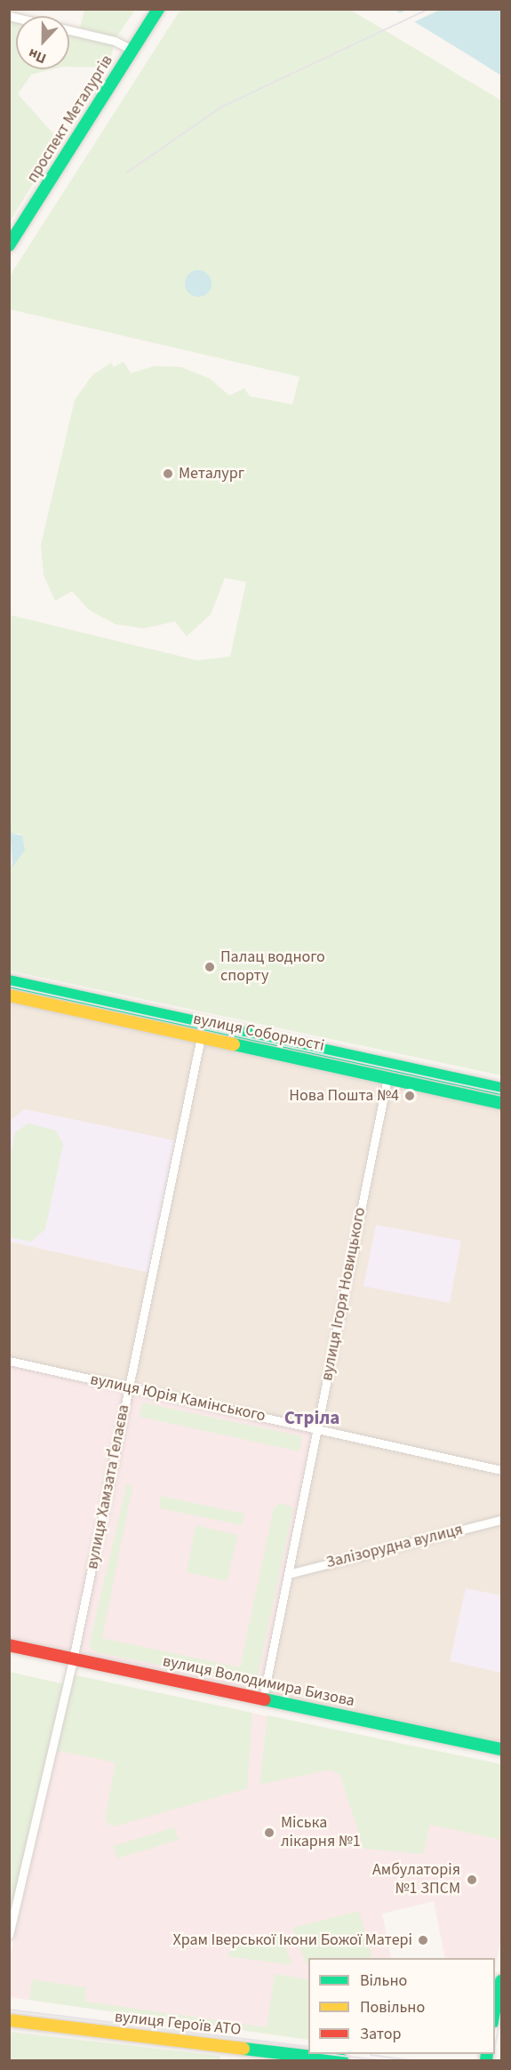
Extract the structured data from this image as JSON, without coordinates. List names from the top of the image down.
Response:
{
  "streets": {
    "main road": [
      "проспект Металургів",
      "вулиця Соборності",
      "вулиця Володимира Бизова",
      "вулиця Героїв АТО"
    ],
    "street": [
      "вулиця Ігоря Новицького",
      "вулиця Юрія Камінського",
      "вулиця Хамзата Ґелаєва",
      "Залізорудна вулиця"
    ]
  },
  "crossings": [
    ["вулиця Соборності", "вулиця Ігоря Новицького"],
    ["вулиця Соборності", "вулиця Хамзата Ґелаєва"],
    ["вулиця Ігоря Новицького", "вулиця Юрія Камінського"],
    ["вулиця Ігоря Новицького", "Залізорудна вулиця"],
    ["вулиця Ігоря Новицького", "вулиця Володимира Бизова"],
    ["вулиця Юрія Камінського", "вулиця Хамзата Ґелаєва"],
    ["вулиця Хамзата Ґелаєва", "вулиця Володимира Бизова"]
  ],
  "districts": ["Стріла"],
  "places": [
    "Металург",
    "Палац водного спорту",
    "Нова Пошта №4",
    "Міська лікарня №1",
    "Амбулаторія №1 ЗПСМ",
    "Храм Іверської Ікони Божої Матері"
  ],
  "legend": ["Вільно", "Повільно", "Затор"],
  "north": "bottom"
}
